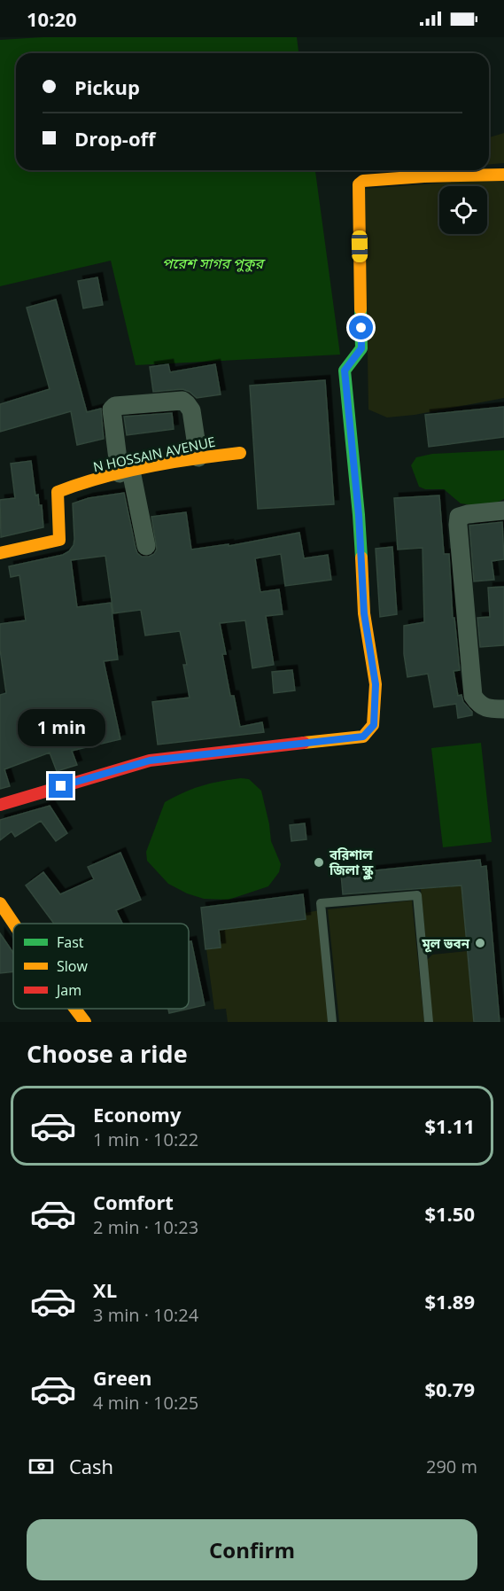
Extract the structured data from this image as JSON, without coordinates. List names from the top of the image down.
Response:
{
  "streets": {
    "street": ["N HOSSAIN AVENUE"]
  },
  "water": ["পরেশ সাগর পুকুর"],
  "places": ["বরিশাল জিলা স্কুল", "মূল ভবন"],
  "legend": ["Fast", "Slow", "Jam"],
  "page": {
    "status": "10:20",
    "banner": ["Pickup", "Drop-off"],
    "bubble": "1 min",
    "heading": "Choose a ride",
    "list": [
      {
        "name": "Economy",
        "note": "1 min · 10:22",
        "value": "$1.11"
      },
      {
        "name": "Comfort",
        "note": "2 min · 10:23",
        "value": "$1.50"
      },
      {
        "name": "XL",
        "note": "3 min · 10:24",
        "value": "$1.89"
      },
      {
        "name": "Green",
        "note": "4 min · 10:25",
        "value": "$0.79"
      }
    ],
    "pay": ["Cash", "290 m"],
    "buttons": "Confirm"
  }
}
